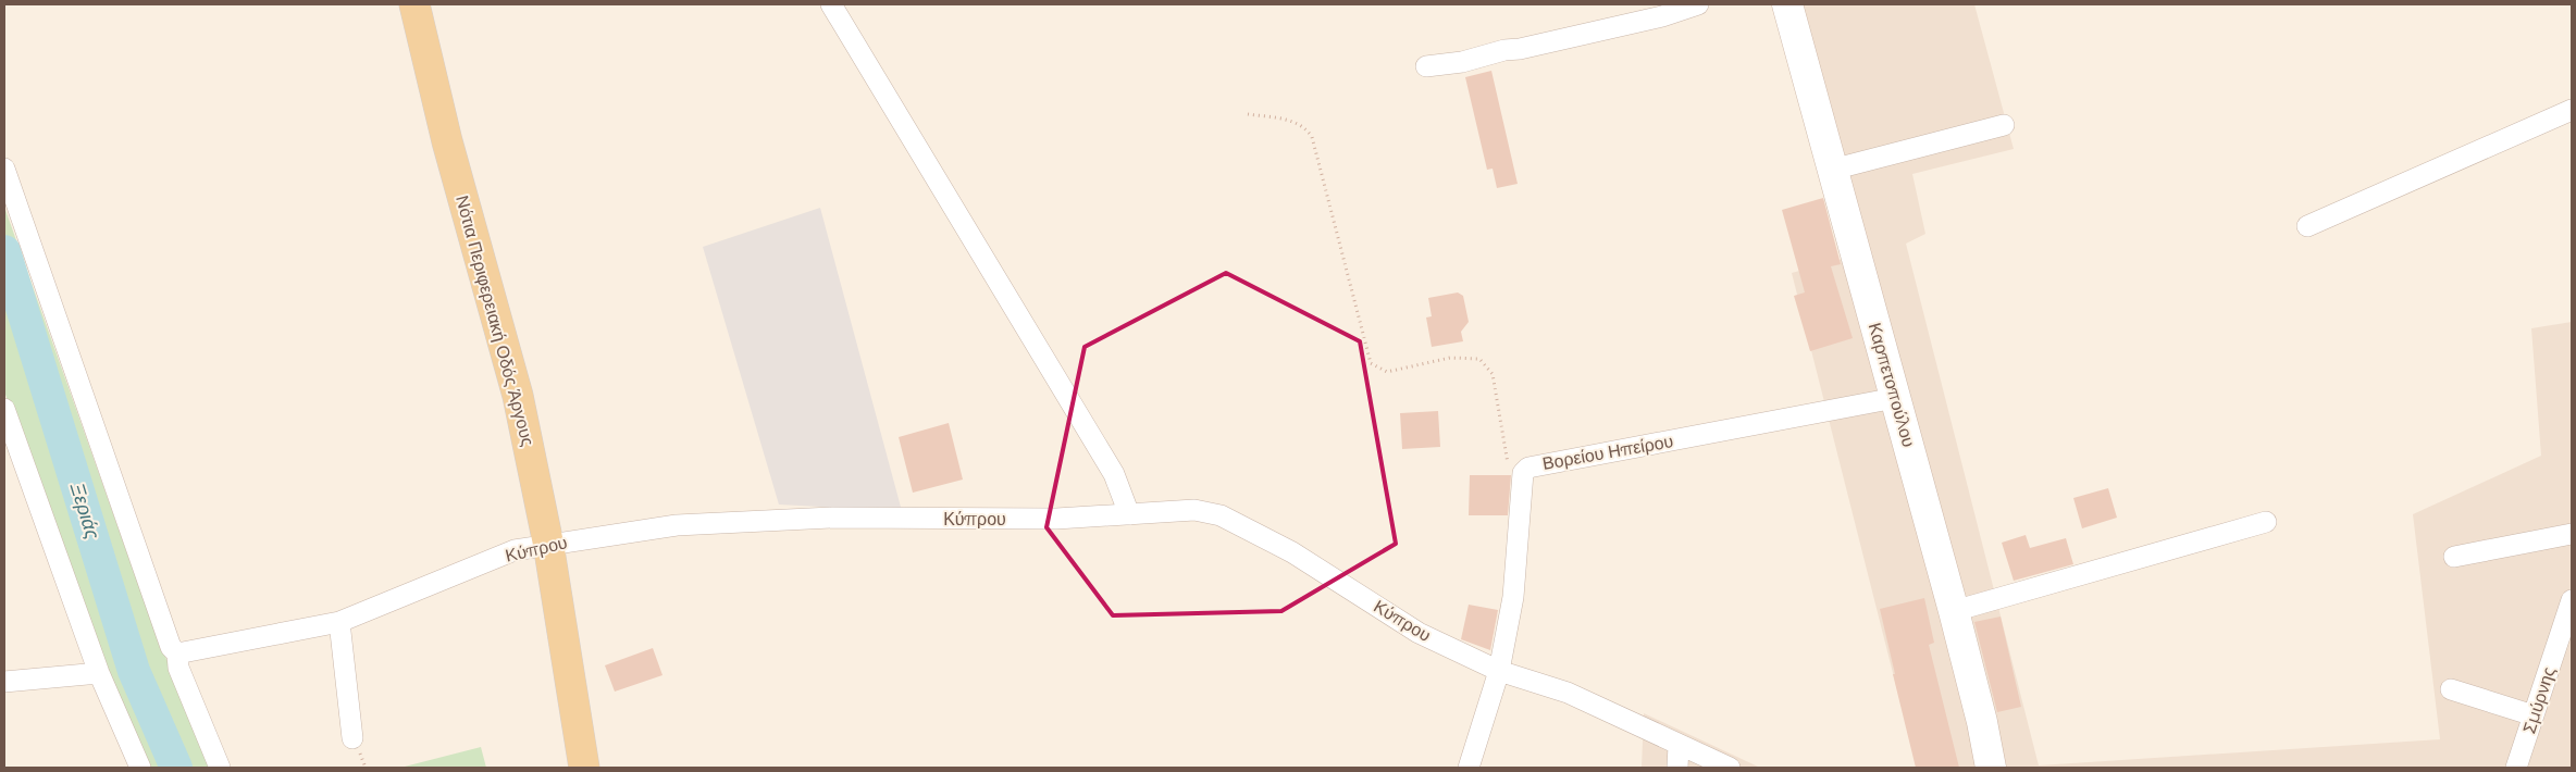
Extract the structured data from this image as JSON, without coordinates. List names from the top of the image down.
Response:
{
  "streets": {
    "main road": ["Νότια Περιφερειακή Οδός Άργους", "Καρπετοπούλου"],
    "street": ["Βορείου Ηπείρου", "Κύπρου", "Σμύρνης"]
  },
  "crossings": [
    ["Νότια Περιφερειακή Οδός Άργους", "Κύπρου"],
    ["Καρπετοπούλου", "Βορείου Ηπείρου"],
    ["Βορείου Ηπείρου", "Κύπρου"]
  ],
  "water": ["Ξεριάς"]
}
